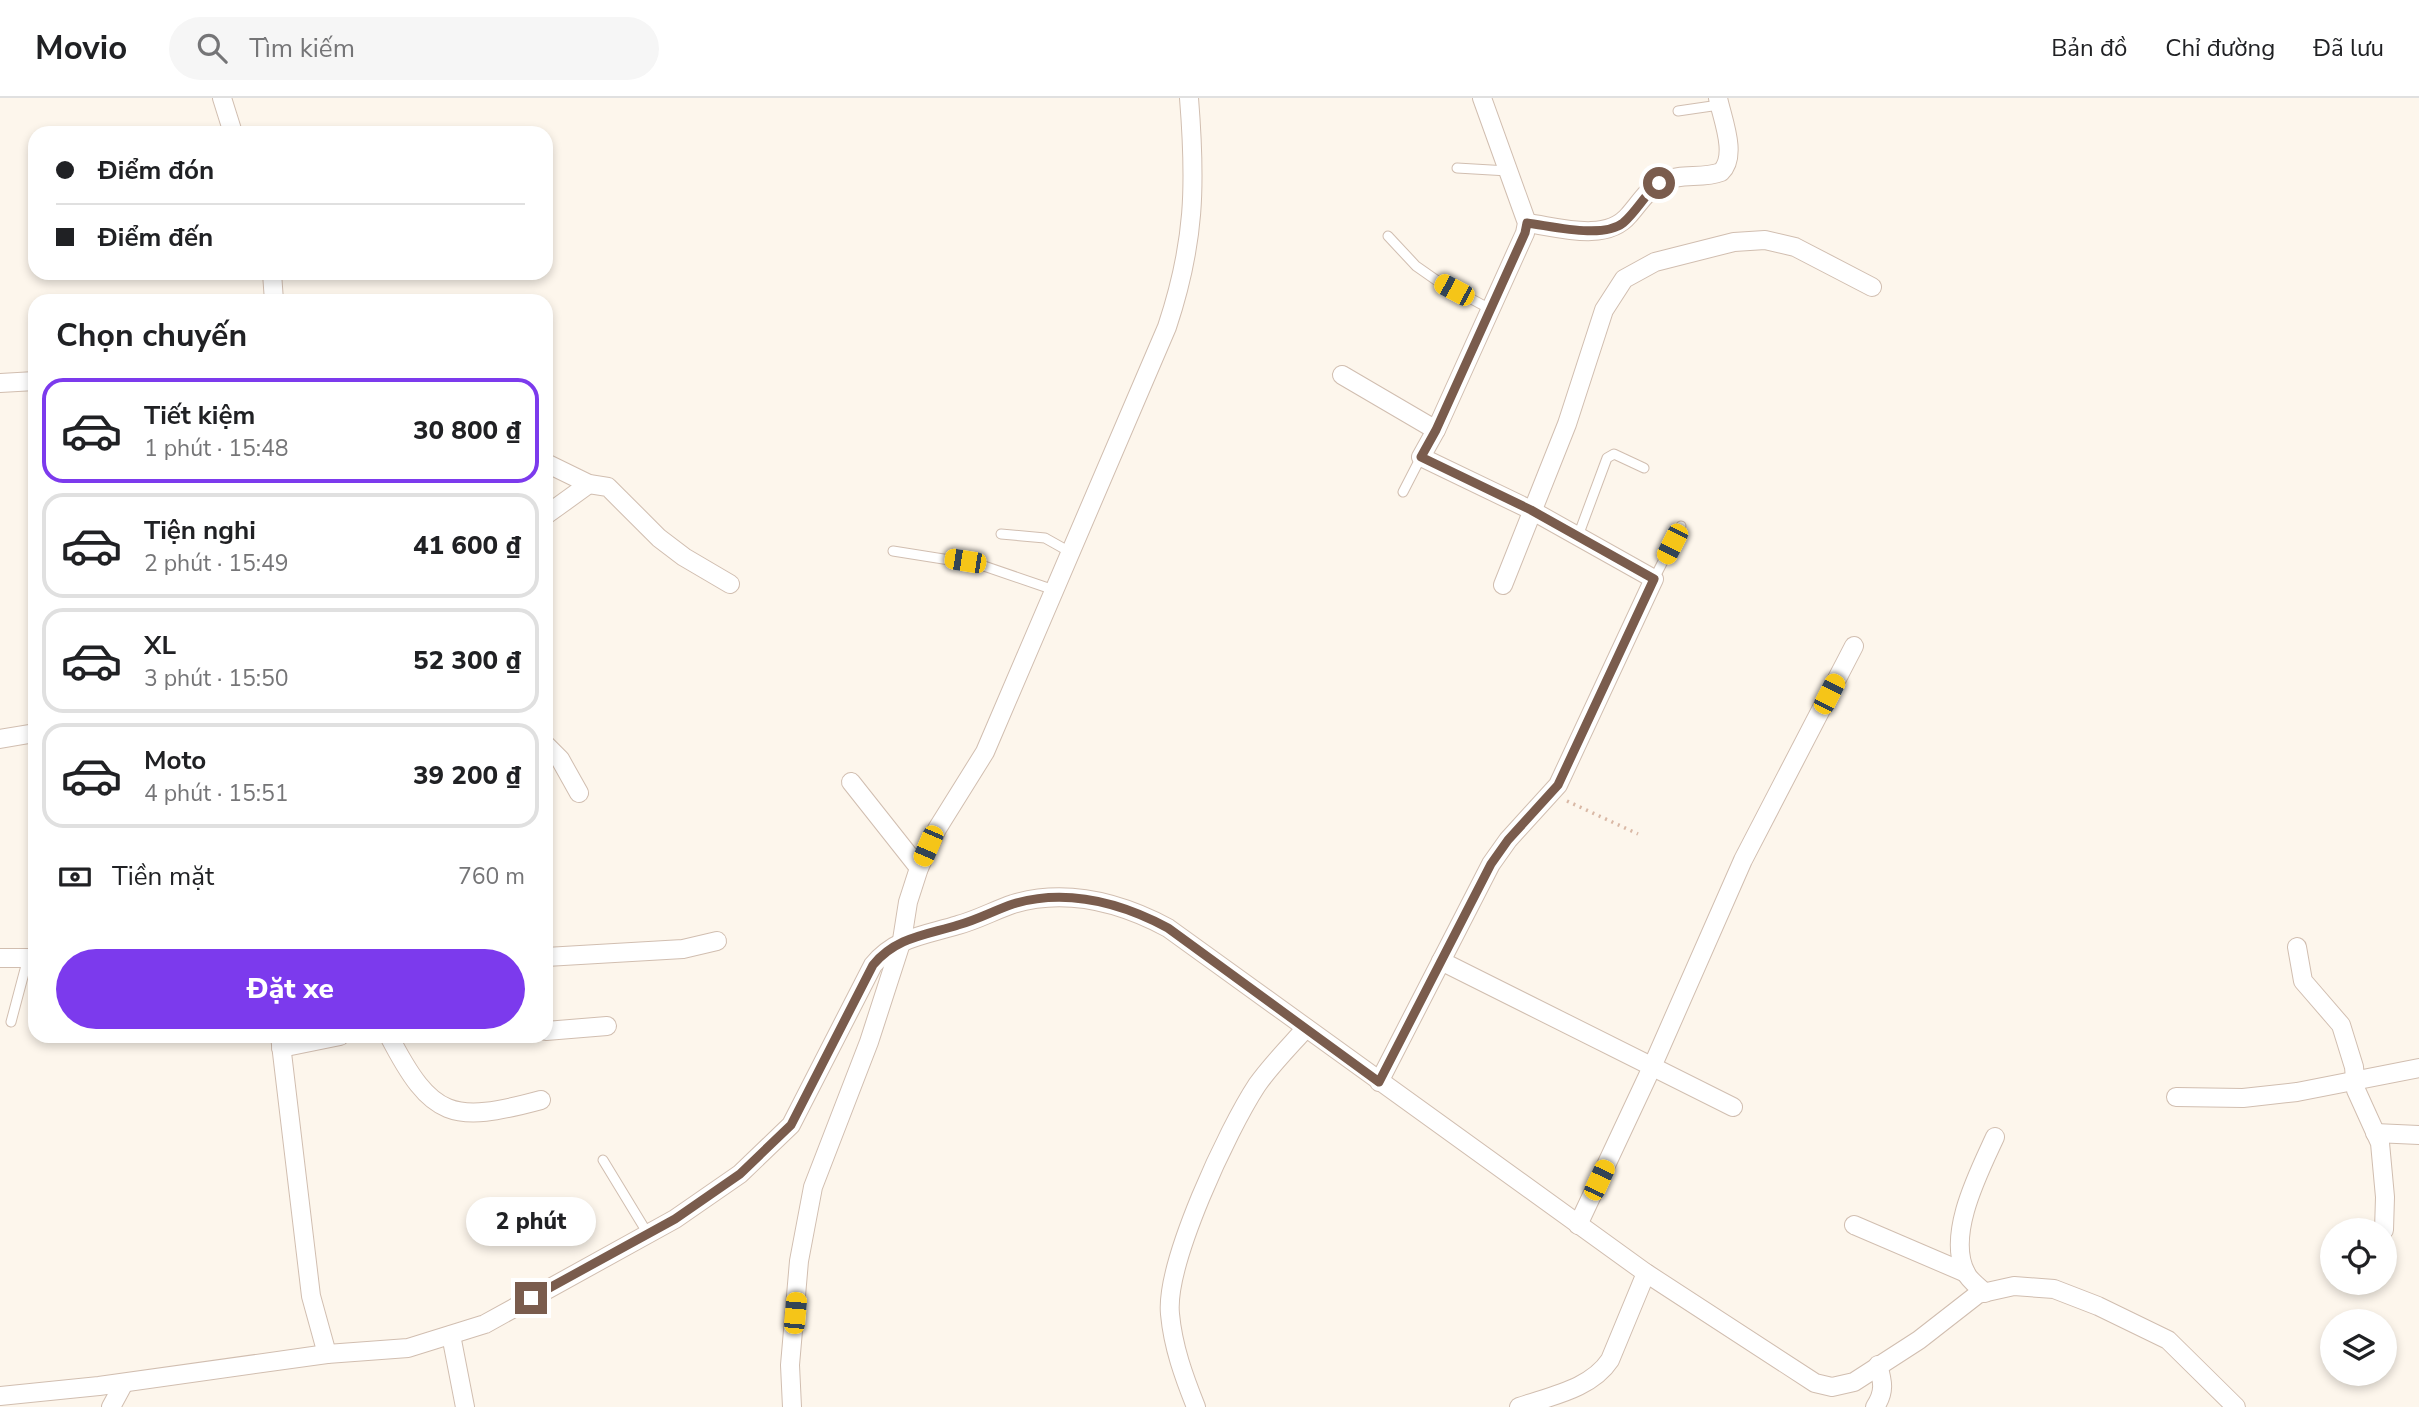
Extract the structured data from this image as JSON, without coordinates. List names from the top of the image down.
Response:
{
  "page": {
    "header": "Movio",
    "search": "Tìm kiếm",
    "nav": ["Bản đồ", "Chỉ đường", "Đã lưu"],
    "banner": ["Điểm đón", "Điểm đến"],
    "heading": "Chọn chuyến",
    "list": [
      {
        "name": "Tiết kiệm",
        "note": "1 phút · 15:48",
        "value": "30 800 ₫"
      },
      {
        "name": "Tiện nghi",
        "note": "2 phút · 15:49",
        "value": "41 600 ₫"
      },
      {
        "name": "XL",
        "note": "3 phút · 15:50",
        "value": "52 300 ₫"
      },
      {
        "name": "Moto",
        "note": "4 phút · 15:51",
        "value": "39 200 ₫"
      }
    ],
    "pay": ["Tiền mặt", "760 m"],
    "buttons": "Đặt xe",
    "bubble": "2 phút"
  }
}
